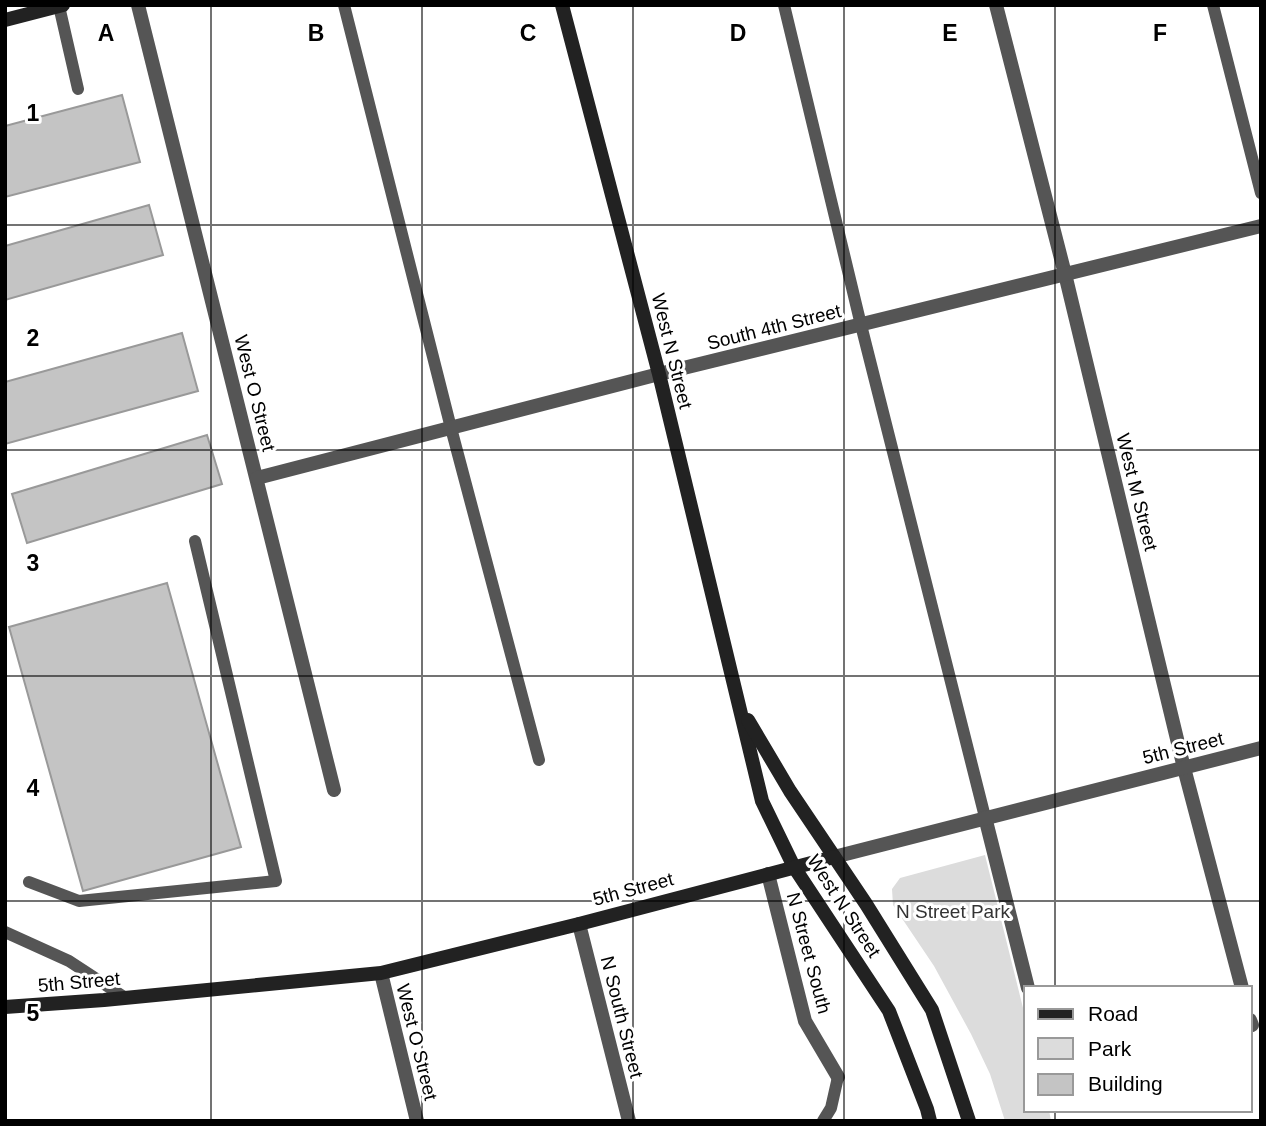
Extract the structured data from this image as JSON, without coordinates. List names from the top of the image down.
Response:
{
  "streets": {
    "street": [
      "South 4th Street",
      "West N Street",
      "West O Street",
      "West M Street",
      "5th Street",
      "N Street South",
      "N South Street"
    ]
  },
  "crossings": [
    ["South 4th Street", "West N Street"],
    ["South 4th Street", "West O Street"],
    ["South 4th Street", "West M Street"],
    ["West N Street", "5th Street"],
    ["West O Street", "5th Street"],
    ["West M Street", "5th Street"],
    ["5th Street", "N Street South"],
    ["5th Street", "N South Street"]
  ],
  "parks": ["N Street Park"],
  "legend": ["Road", "Park", "Building"],
  "grid": {
    "columns": [
      "A",
      "B",
      "C",
      "D",
      "E",
      "F"
    ],
    "rows": [
      "1",
      "2",
      "3",
      "4",
      "5"
    ]
  }
}
